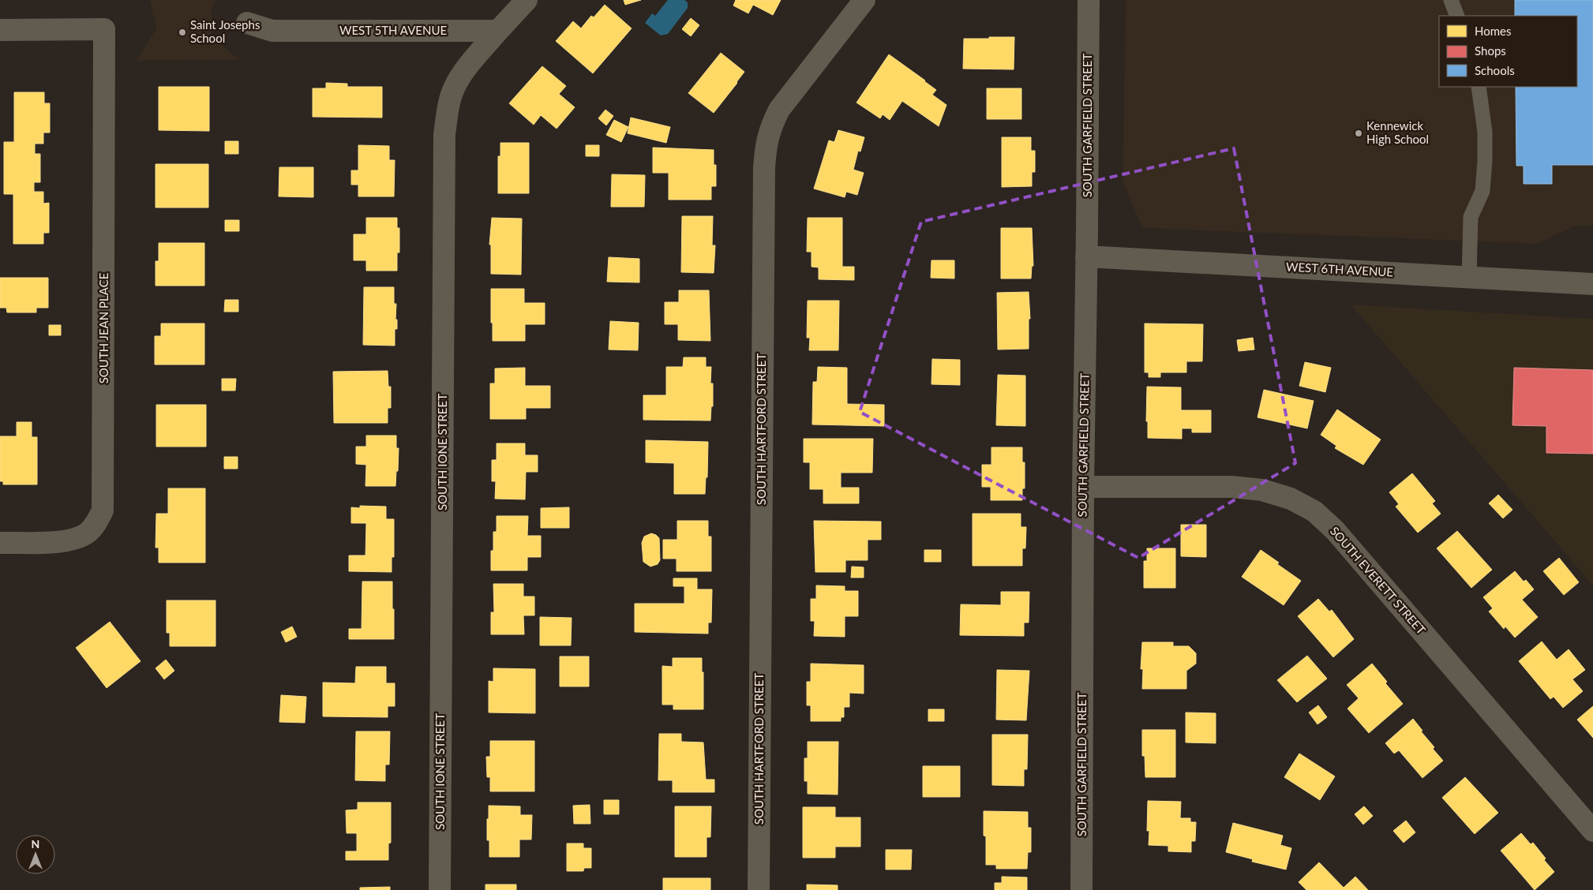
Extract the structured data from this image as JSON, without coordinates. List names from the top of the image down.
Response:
{
  "streets": {
    "street": [
      "WEST 5TH AVENUE",
      "SOUTH GARFIELD STREET",
      "WEST 6TH AVENUE",
      "SOUTH JEAN PLACE",
      "SOUTH HARTFORD STREET",
      "SOUTH IONE STREET",
      "SOUTH EVERETT STREET"
    ]
  },
  "crossings": [
    ["WEST 5TH AVENUE", "SOUTH IONE STREET"],
    ["SOUTH GARFIELD STREET", "WEST 6TH AVENUE"],
    ["SOUTH GARFIELD STREET", "SOUTH EVERETT STREET"]
  ],
  "places": ["Saint Josephs School", "Kennewick High School"],
  "legend": ["Homes", "Shops", "Schools"],
  "north": "top"
}
